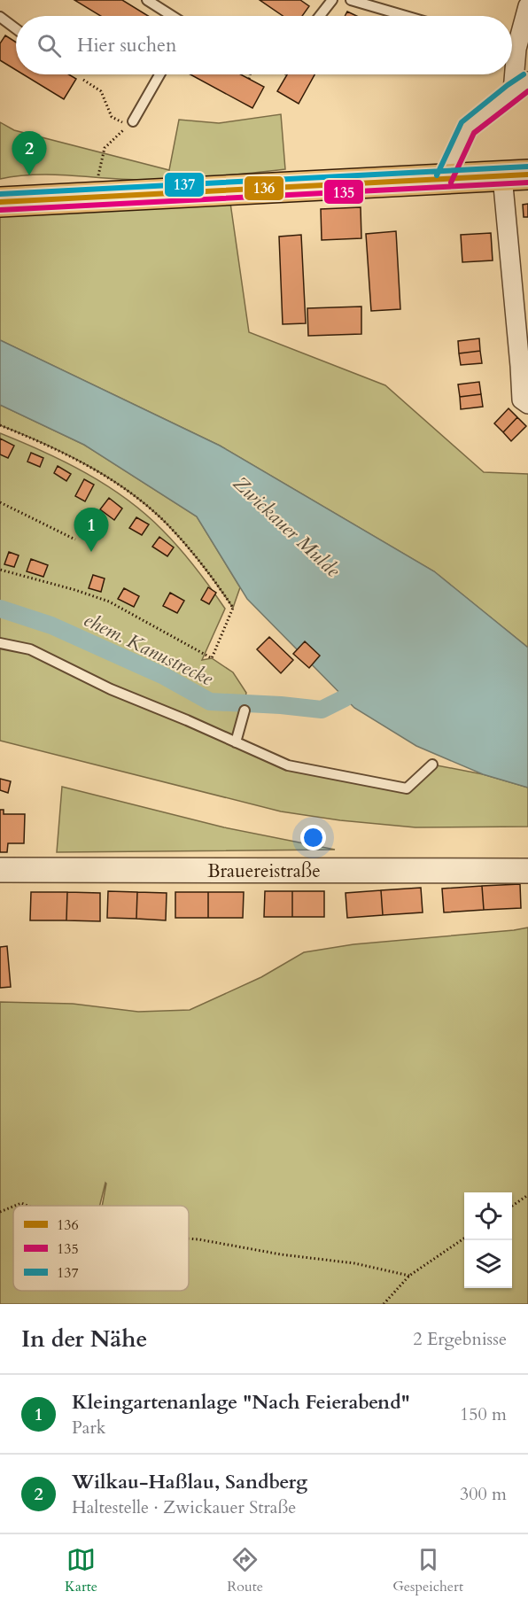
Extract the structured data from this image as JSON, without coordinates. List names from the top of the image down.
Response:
{
  "streets": {
    "street": ["Brauereistraße"]
  },
  "water": ["Zwickauer Mulde", "ehem. Kanustrecke"],
  "lines": ["transit line 137", "transit line 135", "transit line 136"],
  "legend": ["136", "135", "137"],
  "page": {
    "search": "Hier suchen",
    "pins": ["2", "1"],
    "heading": ["In der Nähe", "2 Ergebnisse"],
    "list": [
      {
        "mark": "1",
        "name": "Kleingartenanlage \"Nach Feierabend\"",
        "note": "Park",
        "value": "150 m"
      },
      {
        "mark": "2",
        "name": "Wilkau-Haßlau, Sandberg",
        "note": "Haltestelle · Zwickauer Straße",
        "value": "300 m"
      }
    ],
    "nav": ["Karte", "Route", "Gespeichert"]
  }
}
